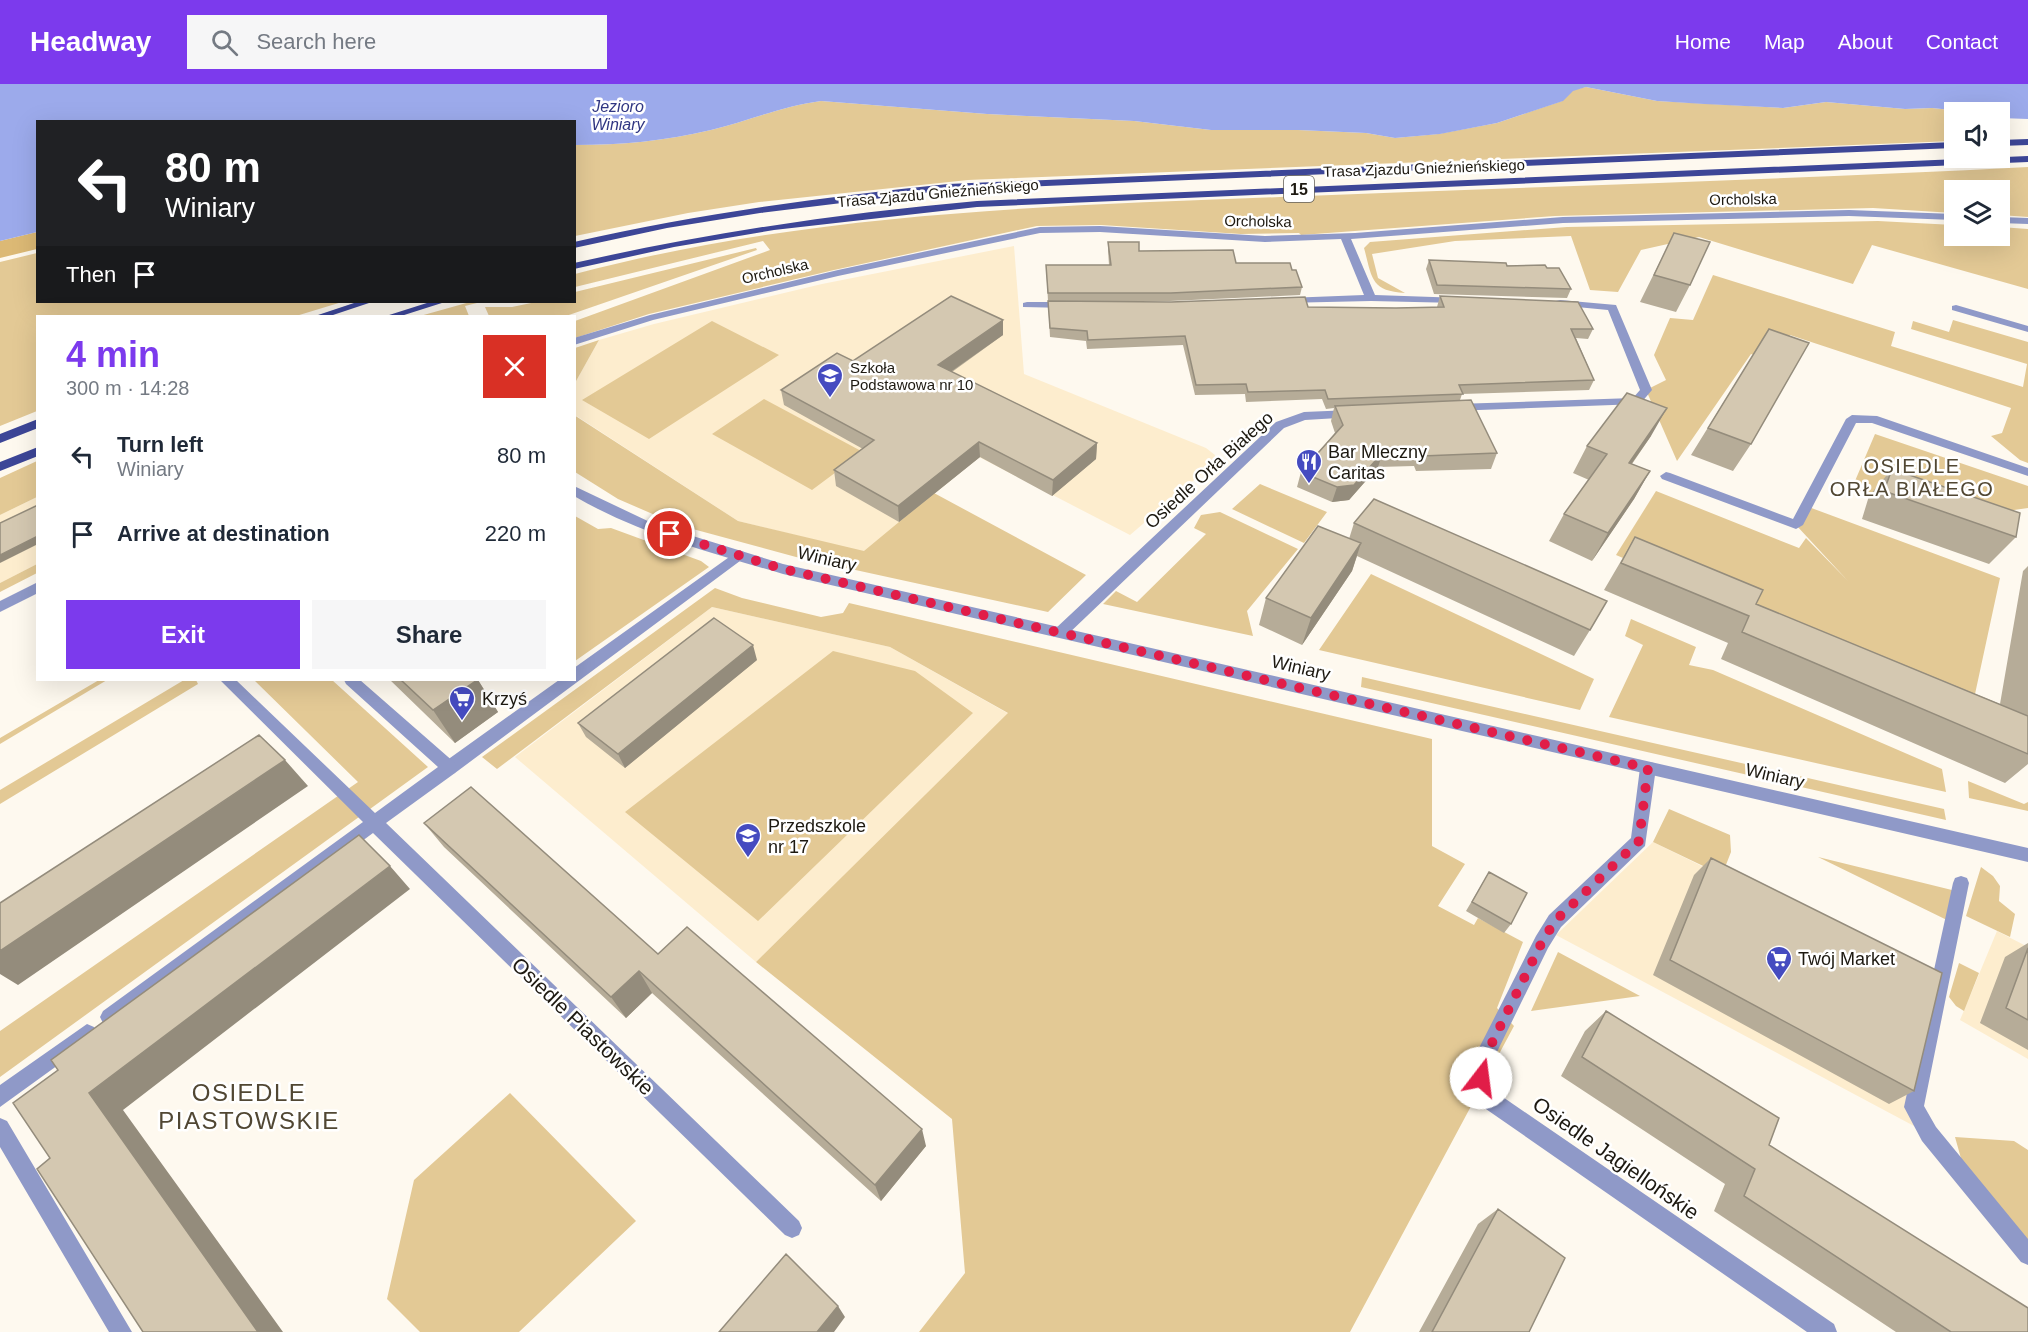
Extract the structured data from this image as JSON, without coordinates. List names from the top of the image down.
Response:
{
  "streets": {
    "main road": ["Trasa Zjazdu Gnieźnieńskiego", "15"],
    "street": [
      "Orcholska",
      "Osiedle Orła Białego",
      "Winiary",
      "Osiedle Piastowskie",
      "Osiedle Jagiellońskie"
    ]
  },
  "crossings": [
    ["Osiedle Orła Białego", "Winiary"],
    ["Winiary", "Osiedle Jagiellońskie"]
  ],
  "districts": ["OSIEDLE ORŁA BIAŁEGO", "OSIEDLE PIASTOWSKIE"],
  "water": ["Jezioro Winiary"],
  "places": {
    "school or university": ["Szkoła Podstawowa nr 10", "Przedszkole nr 17"],
    "restaurant": ["Bar Mleczny Caritas"],
    "supermarket": ["Krzyś", "Twój Market"]
  },
  "page": {
    "header": "Headway",
    "search": "Search here",
    "nav": [
      "Home",
      "Map",
      "About",
      "Contact"
    ],
    "turn": ["80 m", "Winiary"],
    "then": "Then",
    "heading": ["4 min", "300 m · 14:28"],
    "list": [
      {
        "name": "Turn left",
        "note": "Winiary",
        "value": "80 m"
      },
      {
        "name": "Arrive at destination",
        "value": "220 m"
      }
    ],
    "buttons": ["Exit", "Share"]
  }
}
